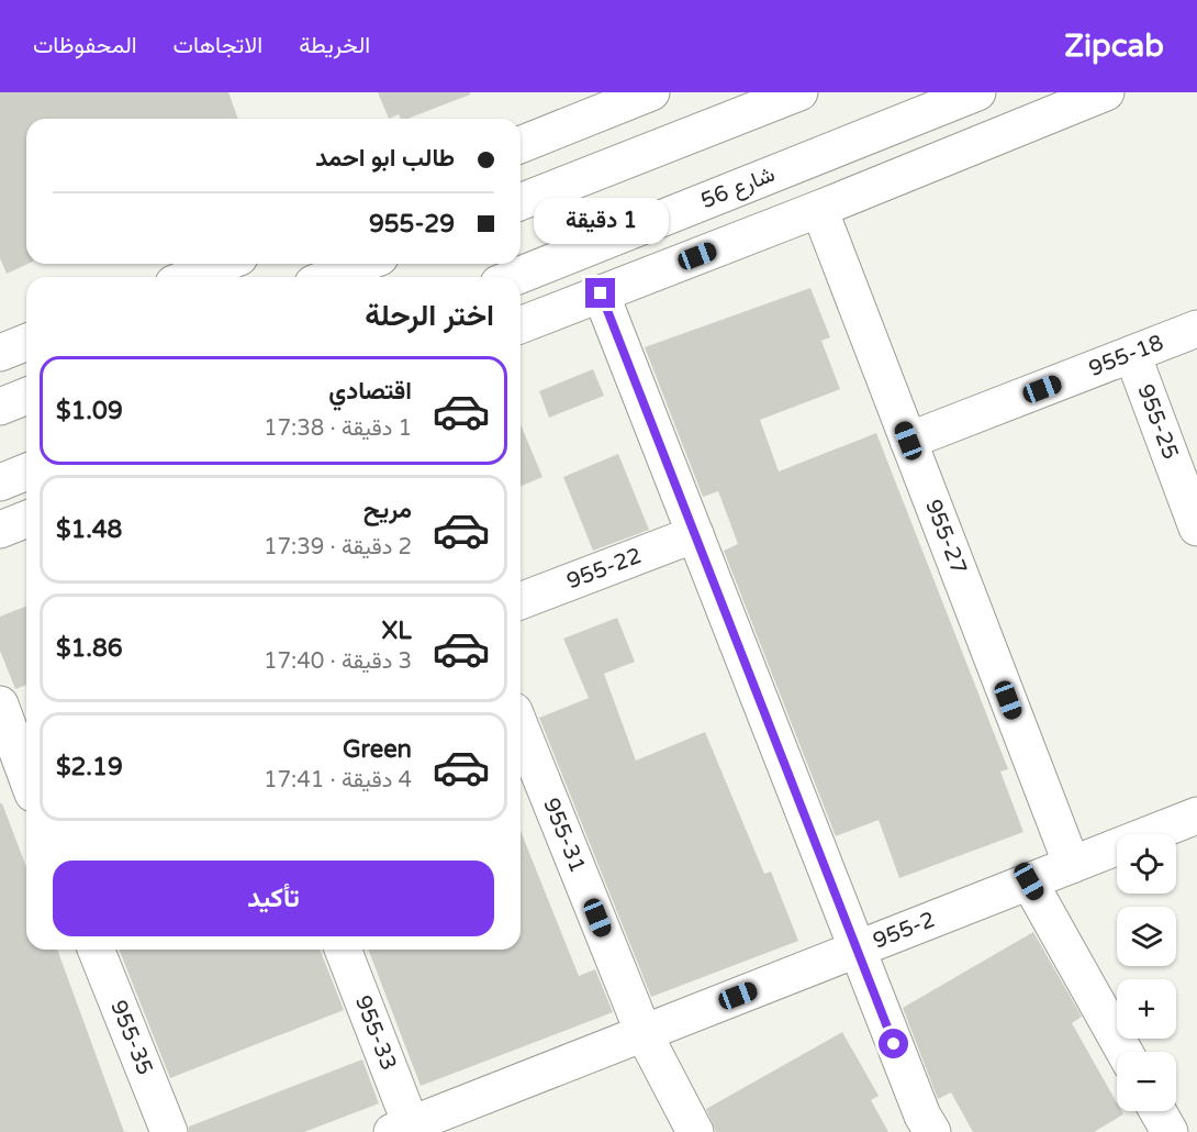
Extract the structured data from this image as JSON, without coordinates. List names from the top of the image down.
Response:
{
  "streets": {
    "street": [
      "شارع 56",
      "955-18",
      "955-25",
      "955-27",
      "955-22",
      "955-31",
      "955-2",
      "955-33",
      "955-35"
    ]
  },
  "crossings": [
    ["955-18", "955-25"],
    ["955-18", "955-27"],
    ["955-27", "955-2"],
    ["955-31", "955-2"],
    ["955-2", "955-33"]
  ],
  "page": {
    "header": "Zipcab",
    "nav": ["الخريطة", "الاتجاهات", "المحفوظات"],
    "banner": ["طالب ابو احمد", "955-29"],
    "bubble": "1 دقيقة",
    "heading": "اختر الرحلة",
    "list": [
      {
        "name": "اقتصادي",
        "note": "1 دقيقة · 17:38",
        "value": "$1.09"
      },
      {
        "name": "مريح",
        "note": "2 دقيقة · 17:39",
        "value": "$1.48"
      },
      {
        "name": "XL",
        "note": "3 دقيقة · 17:40",
        "value": "$1.86"
      },
      {
        "name": "Green",
        "note": "4 دقيقة · 17:41",
        "value": "$2.19"
      }
    ],
    "map_buttons": ["+", "−"],
    "buttons": "تأكيد"
  }
}
